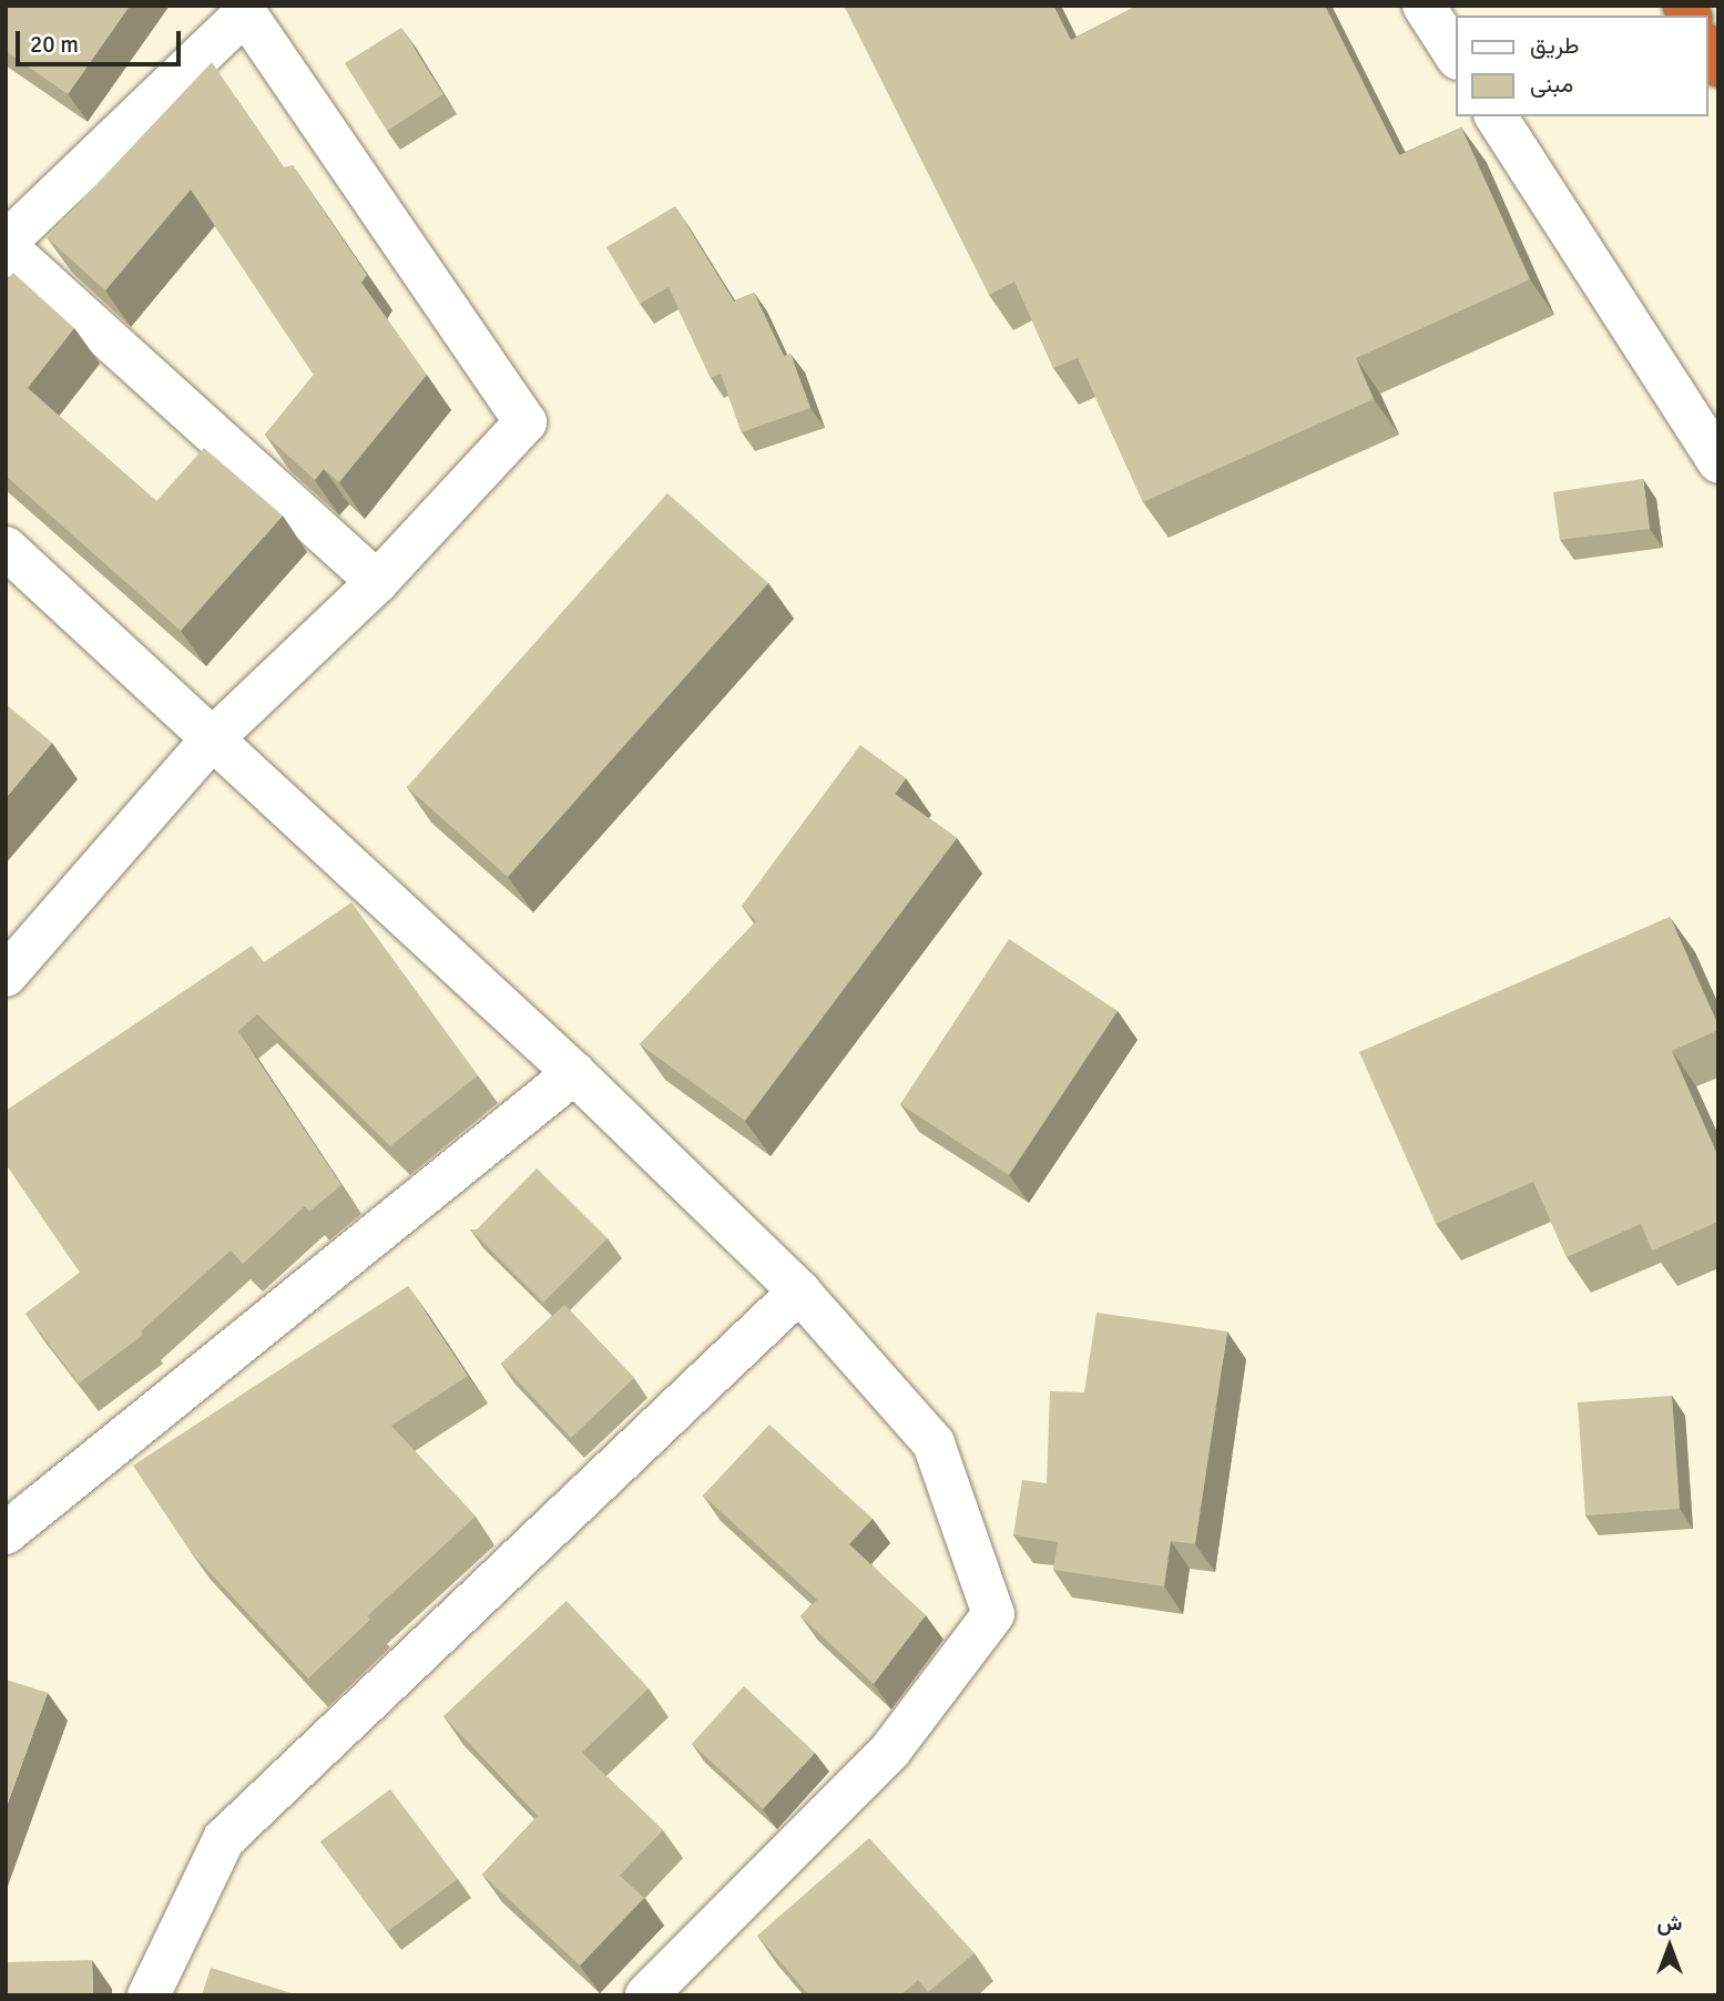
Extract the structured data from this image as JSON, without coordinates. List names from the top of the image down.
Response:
{
  "legend": ["طريق", "مبنى"],
  "scale_bar": "20 m",
  "north": "top"
}
